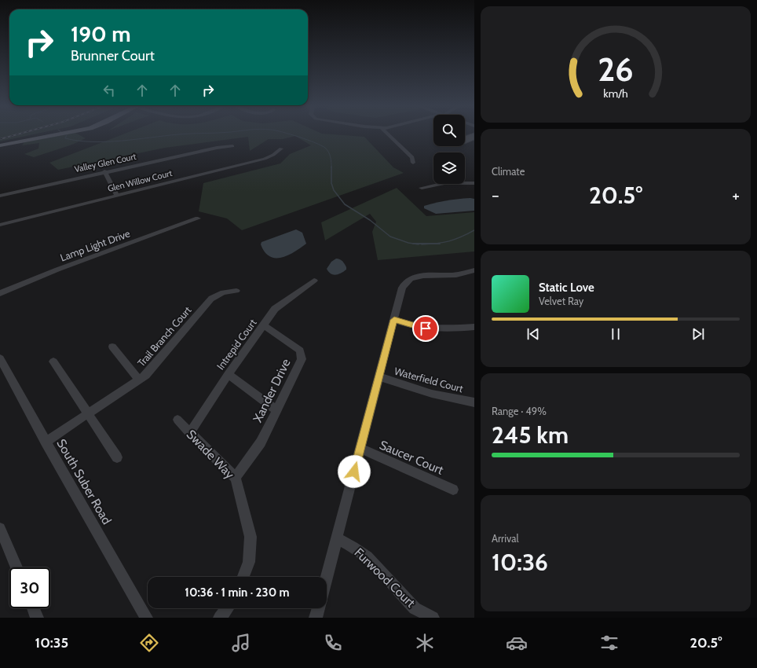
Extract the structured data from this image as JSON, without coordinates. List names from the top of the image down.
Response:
{
  "streets": {
    "street": [
      "Valley Glen Court",
      "Glen Willow Court",
      "Lamp Light Drive",
      "Trail Branch Court",
      "Intrepid Court",
      "Waterfield Court",
      "Xander Drive",
      "Swade Way",
      "Saucer Court",
      "South Suber Road",
      "Furwood Court"
    ]
  },
  "crossings": [
    ["Trail Branch Court", "South Suber Road"],
    ["Intrepid Court", "Xander Drive"],
    ["Intrepid Court", "Swade Way"],
    ["Xander Drive", "Swade Way"]
  ],
  "page": {
    "turn": ["190 m", "Brunner Court"],
    "tile": [
      "Climate",
      ["Range · 49%", "245 km"],
      ["Arrival", "10:36"]
    ],
    "heat": ["−", "20.5°", "+"],
    "song": ["Static Love", "Velvet Ray"],
    "limit": "30",
    "trip": "10:36 · 1 min · 230 m",
    "tabs": ["10:35", "20.5°"],
    "gauge": ["26", "km/h"]
  }
}
